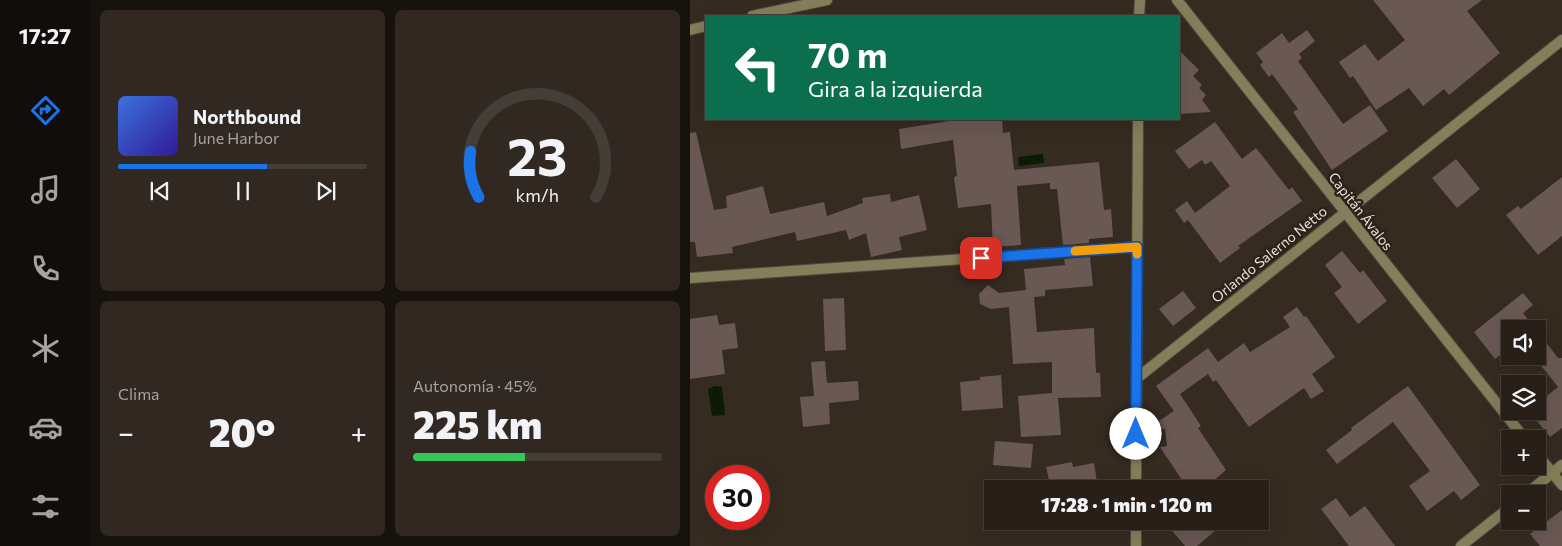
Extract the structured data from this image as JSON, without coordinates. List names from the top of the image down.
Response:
{
  "streets": {
    "street": ["Capitán Ávalos", "Orlando Salerno Netto"]
  },
  "crossings": [
    ["Capitán Ávalos", "Orlando Salerno Netto"]
  ],
  "page": {
    "tabs": "17:27",
    "turn": ["70 m", "Gira a la izquierda"],
    "song": ["Northbound", "June Harbor"],
    "tile": [
      "Clima",
      ["Autonomía · 45%", "225 km"]
    ],
    "map_buttons": ["+", "−"],
    "heat": ["−", "20°", "+"],
    "limit": "30",
    "trip": "17:28 · 1 min · 120 m",
    "gauge": ["23", "km/h"]
  }
}
